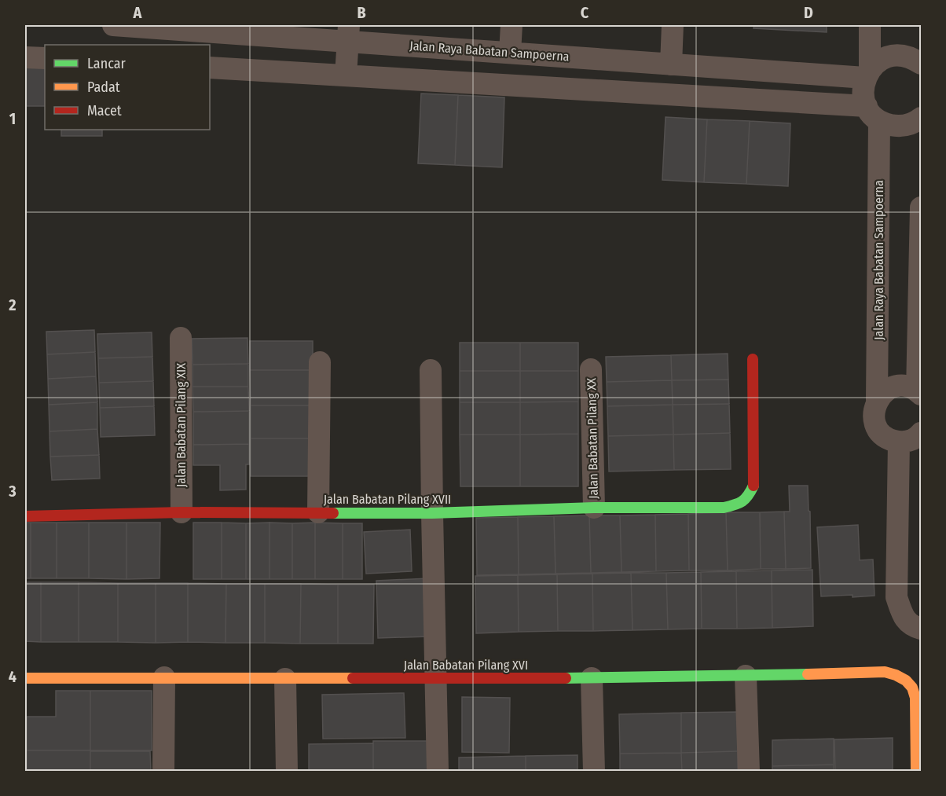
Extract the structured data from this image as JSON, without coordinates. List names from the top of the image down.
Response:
{
  "streets": {
    "street": [
      "Jalan Raya Babatan Sampoerna",
      "Jalan Babatan Pilang XIX",
      "Jalan Babatan Pilang XX",
      "Jalan Babatan Pilang XVII",
      "Jalan Babatan Pilang XVI"
    ]
  },
  "crossings": [
    ["Jalan Babatan Pilang XIX", "Jalan Babatan Pilang XVII"],
    ["Jalan Babatan Pilang XX", "Jalan Babatan Pilang XVII"]
  ],
  "legend": ["Lancar", "Padat", "Macet"],
  "grid": {
    "columns": [
      "A",
      "B",
      "C",
      "D"
    ],
    "rows": [
      "1",
      "2",
      "3",
      "4"
    ]
  }
}
